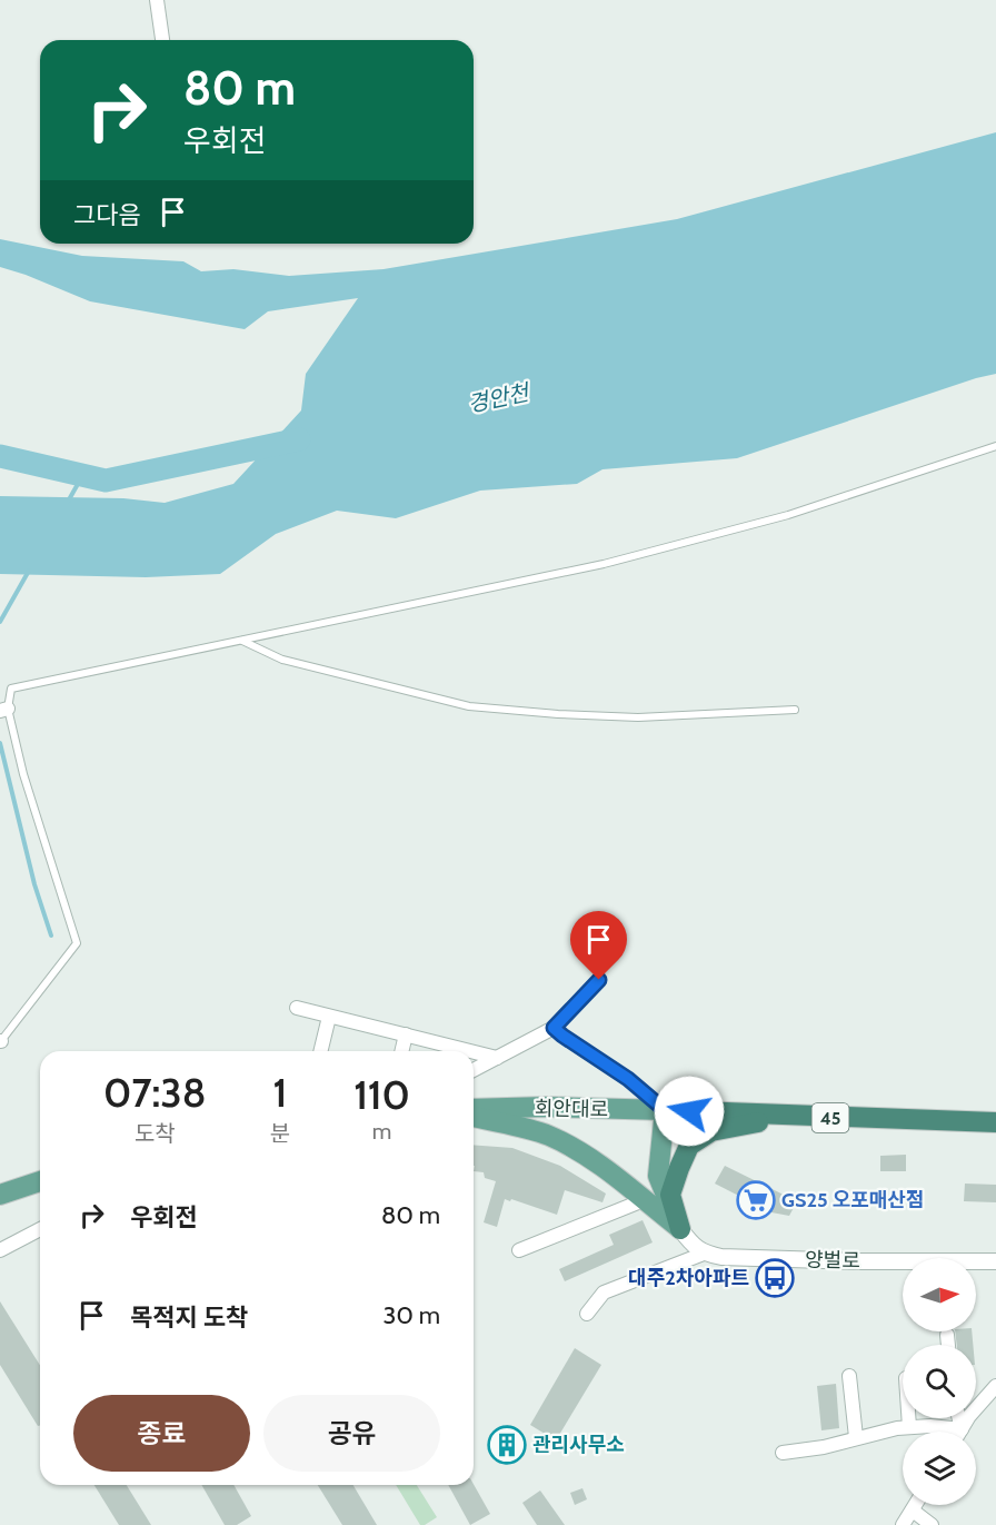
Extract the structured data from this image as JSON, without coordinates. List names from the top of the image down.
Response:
{
  "streets": {
    "highway": ["회안대로", "45"],
    "street": ["양벌로"]
  },
  "water": ["경안천"],
  "places": {
    "supermarket": ["GS25 오포매산점"],
    "bus stop": ["대주2차아파트"],
    "building": ["관리사무소"]
  },
  "north": "right",
  "page": {
    "turn": ["80 m", "우회전"],
    "then": "그다음",
    "eta": [
      "07:38",
      "도착",
      "1",
      "분",
      "110",
      "m"
    ],
    "list": [
      {
        "name": "우회전",
        "value": "80 m"
      },
      {
        "name": "목적지 도착",
        "value": "30 m"
      }
    ],
    "buttons": ["종료", "공유"]
  }
}
